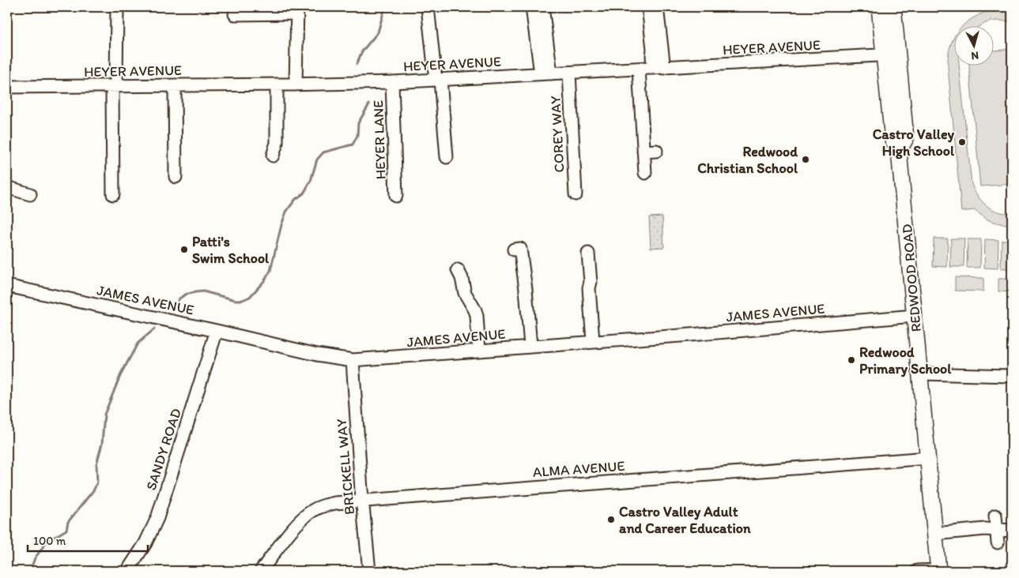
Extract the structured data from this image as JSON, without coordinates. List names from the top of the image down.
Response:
{
  "streets": {
    "main road": ["REDWOOD ROAD"],
    "street": [
      "HEYER AVENUE",
      "COREY WAY",
      "HEYER LANE",
      "JAMES AVENUE",
      "SANDY ROAD",
      "BRICKELL WAY",
      "ALMA AVENUE"
    ]
  },
  "crossings": [
    ["HEYER AVENUE", "COREY WAY"],
    ["HEYER AVENUE", "HEYER LANE"],
    ["HEYER AVENUE", "REDWOOD ROAD"],
    ["REDWOOD ROAD", "JAMES AVENUE"],
    ["REDWOOD ROAD", "ALMA AVENUE"],
    ["JAMES AVENUE", "SANDY ROAD"],
    ["JAMES AVENUE", "BRICKELL WAY"],
    ["BRICKELL WAY", "ALMA AVENUE"]
  ],
  "places": [
    "Castro Valley High School",
    "Redwood Christian School",
    "Patti's Swim School",
    "Redwood Primary School",
    "Castro Valley Adult and Career Education"
  ],
  "scale_bar": "100 m",
  "north": "bottom"
}
